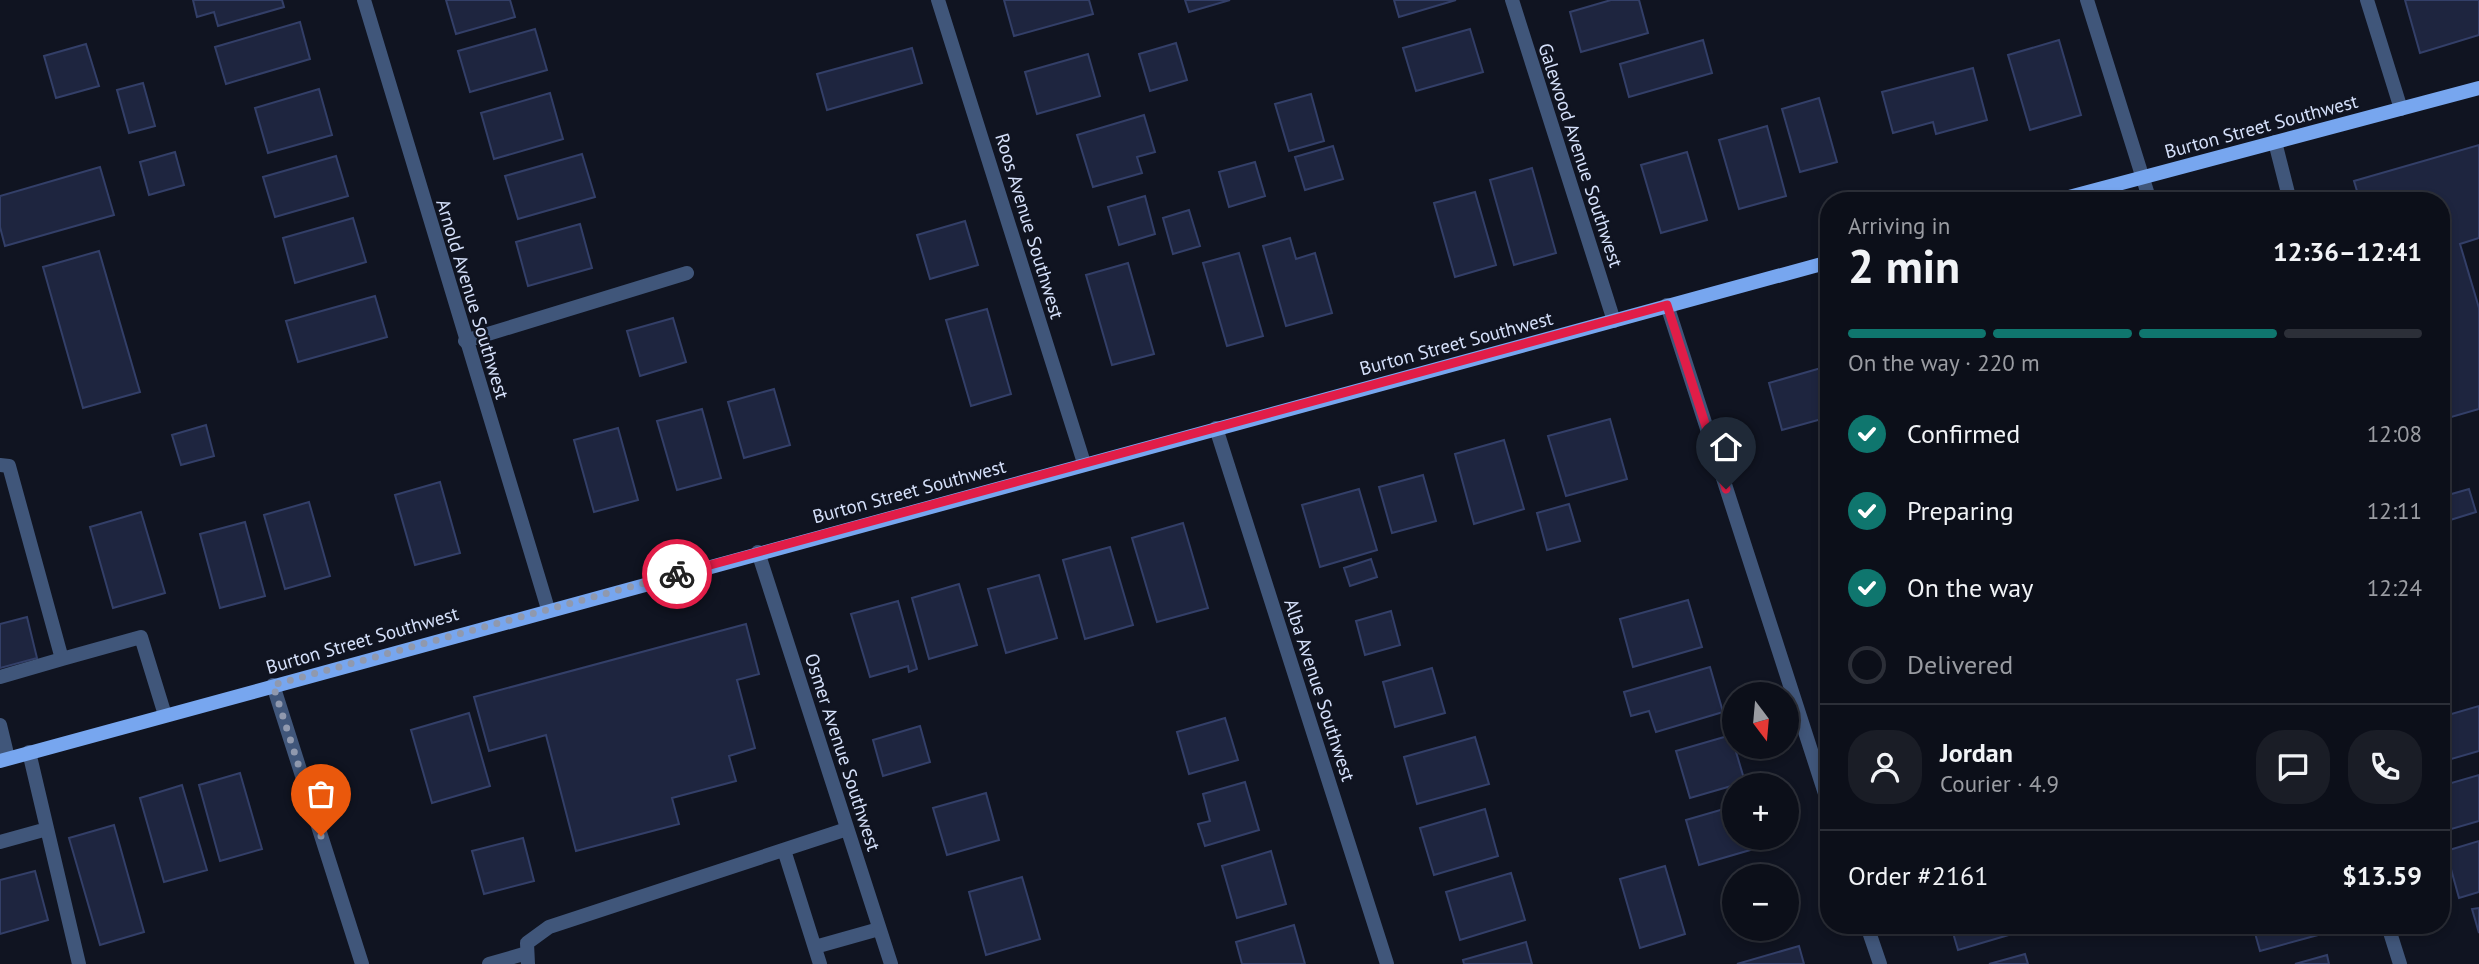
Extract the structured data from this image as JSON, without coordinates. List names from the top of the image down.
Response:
{
  "streets": {
    "main road": ["Burton Street Southwest"],
    "street": [
      "Galewood Avenue Southwest",
      "Roos Avenue Southwest",
      "Arnold Avenue Southwest",
      "Alba Avenue Southwest",
      "Osmer Avenue Southwest"
    ]
  },
  "crossings": [
    ["Burton Street Southwest", "Galewood Avenue Southwest"],
    ["Burton Street Southwest", "Roos Avenue Southwest"],
    ["Burton Street Southwest", "Arnold Avenue Southwest"],
    ["Burton Street Southwest", "Alba Avenue Southwest"],
    ["Burton Street Southwest", "Osmer Avenue Southwest"]
  ],
  "north": "bottom",
  "page": {
    "heading": ["2 min", "Arriving in", "12:36–12:41"],
    "panel": [
      "Jordan",
      "Courier · 4.9",
      "Order #2161",
      "$13.59"
    ],
    "bar": "On the way · 220 m",
    "list": [
      ["Confirmed", "12:08"],
      ["Preparing", "12:11"],
      ["On the way", "12:24"],
      "Delivered"
    ],
    "map_buttons": ["+", "−"]
  }
}
